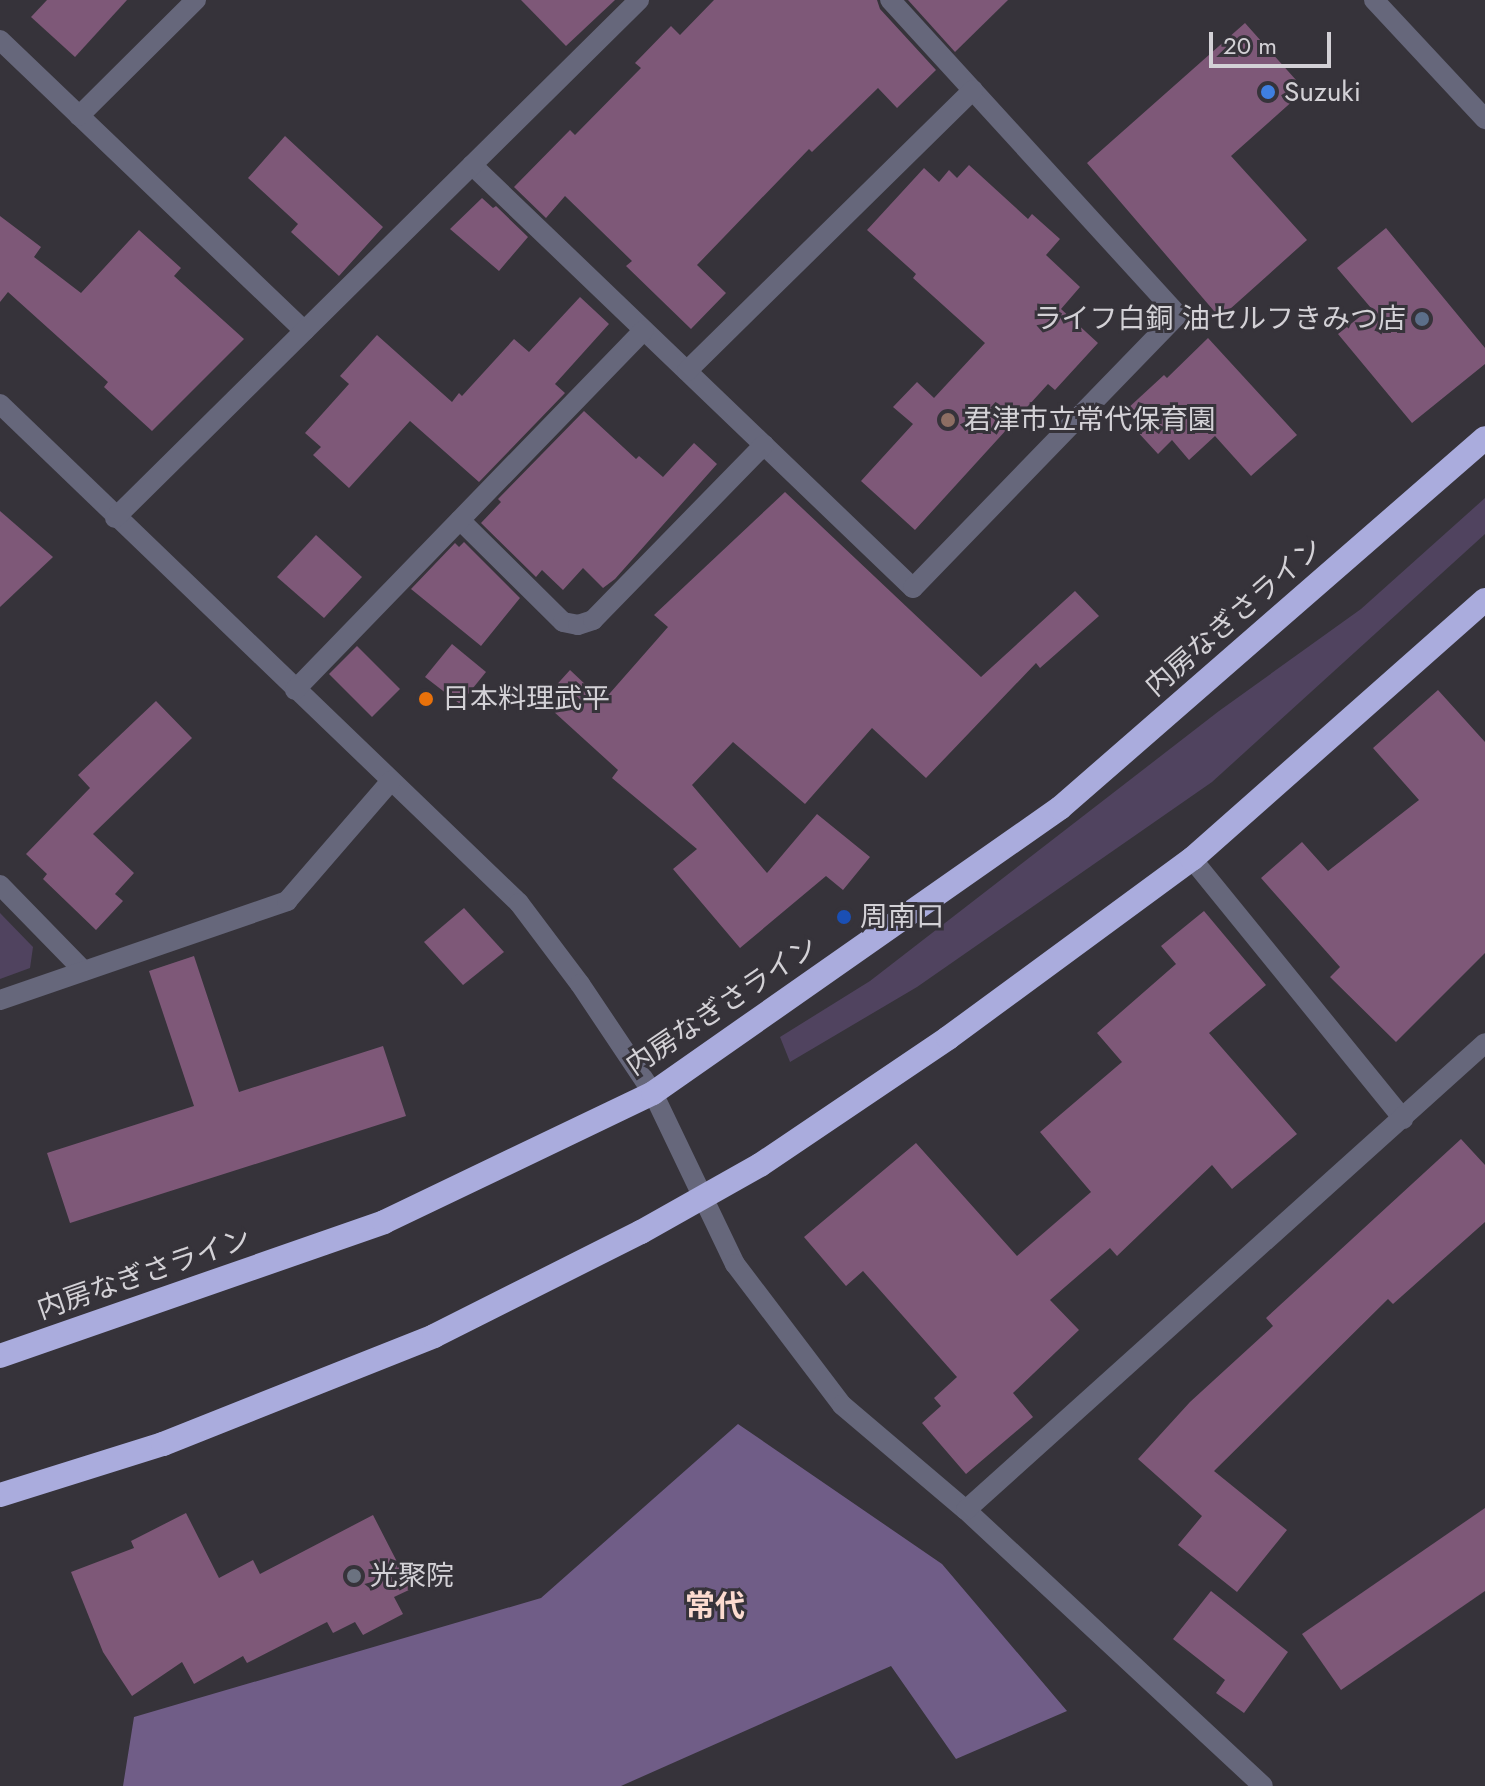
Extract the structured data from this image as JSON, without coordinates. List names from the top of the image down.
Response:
{
  "streets": {
    "highway": ["内房なぎさライン"]
  },
  "districts": ["常代"],
  "places": [
    "Suzuki",
    "ライフ白銅 油セルフきみつ店",
    "君津市立常代保育園",
    "日本料理武平",
    "周南口",
    "光聚院"
  ],
  "scale_bar": "20 m"
}
